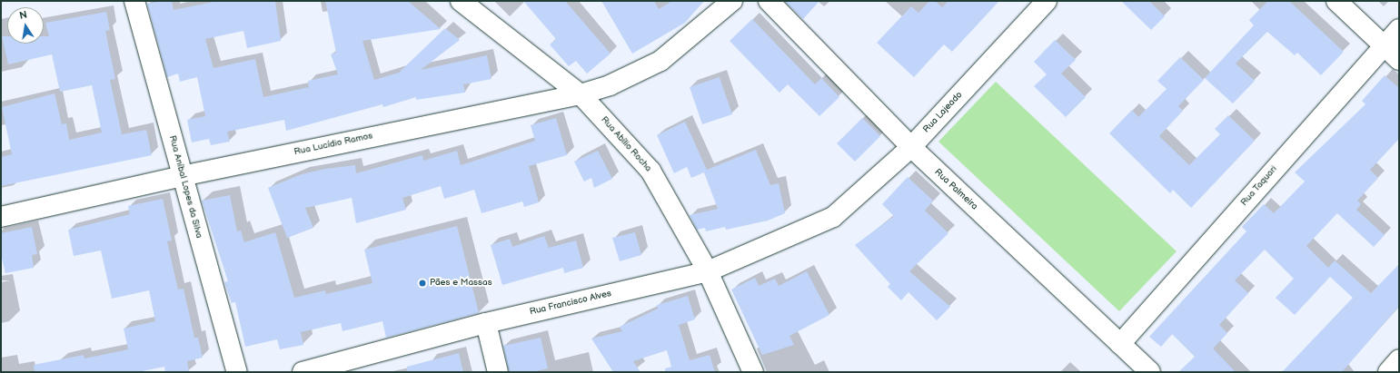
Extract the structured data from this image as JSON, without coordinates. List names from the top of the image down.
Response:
{
  "streets": {
    "street": [
      "Rua Lajeado",
      "Rua Lucídio Ramos",
      "Rua Abílio Rocha",
      "Rua Taquari",
      "Rua Aníbal Lopes da Silva",
      "Rua Palmeira",
      "Rua Francisco Alves"
    ]
  },
  "crossings": [
    ["Rua Lajeado", "Rua Palmeira"],
    ["Rua Lajeado", "Rua Francisco Alves"],
    ["Rua Lucídio Ramos", "Rua Abílio Rocha"],
    ["Rua Lucídio Ramos", "Rua Aníbal Lopes da Silva"],
    ["Rua Abílio Rocha", "Rua Francisco Alves"],
    ["Rua Taquari", "Rua Palmeira"]
  ],
  "places": ["Pães e Massas"],
  "north": "top"
}
